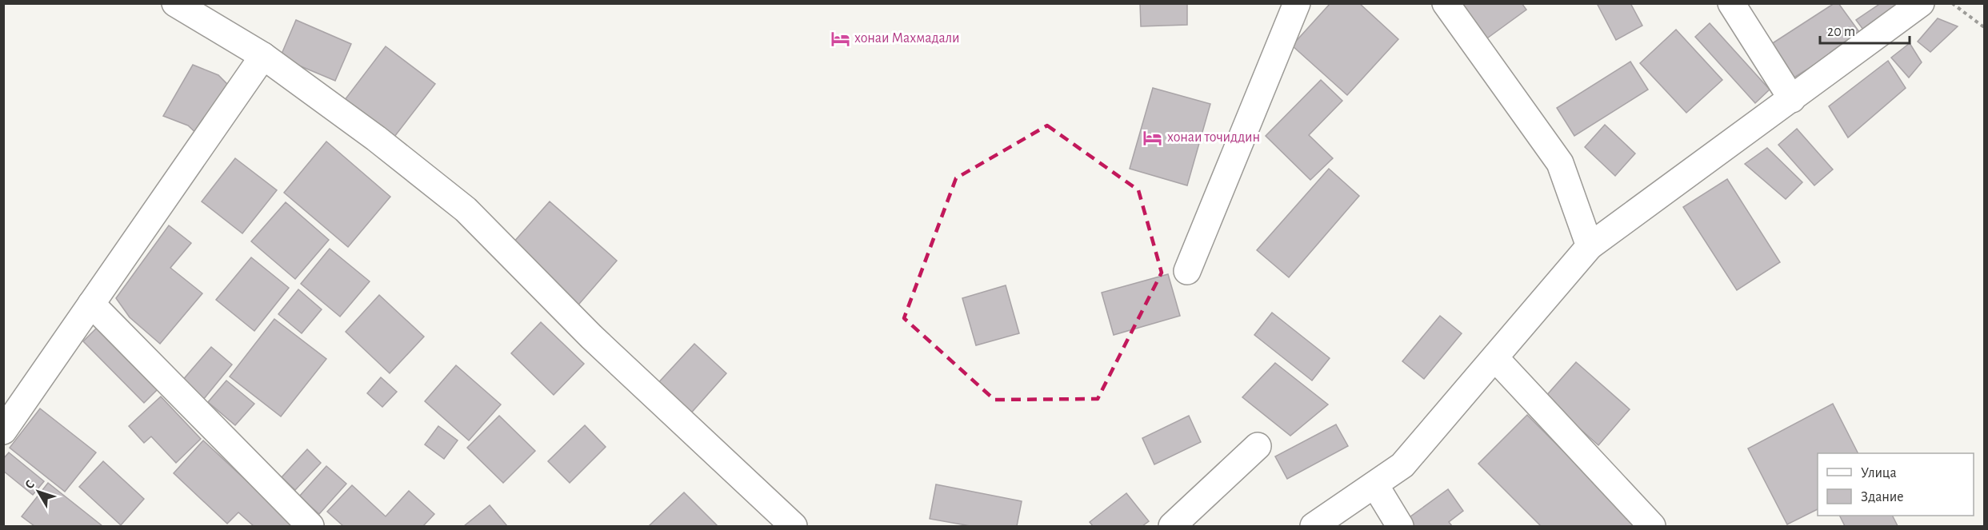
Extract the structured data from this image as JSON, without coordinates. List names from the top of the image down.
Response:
{
  "places": {
    "hotel": ["хонаи Махмадали", "хонаи точиддин"]
  },
  "legend": ["Улица", "Здание"],
  "scale_bar": "20 m",
  "north": "top left"
}
